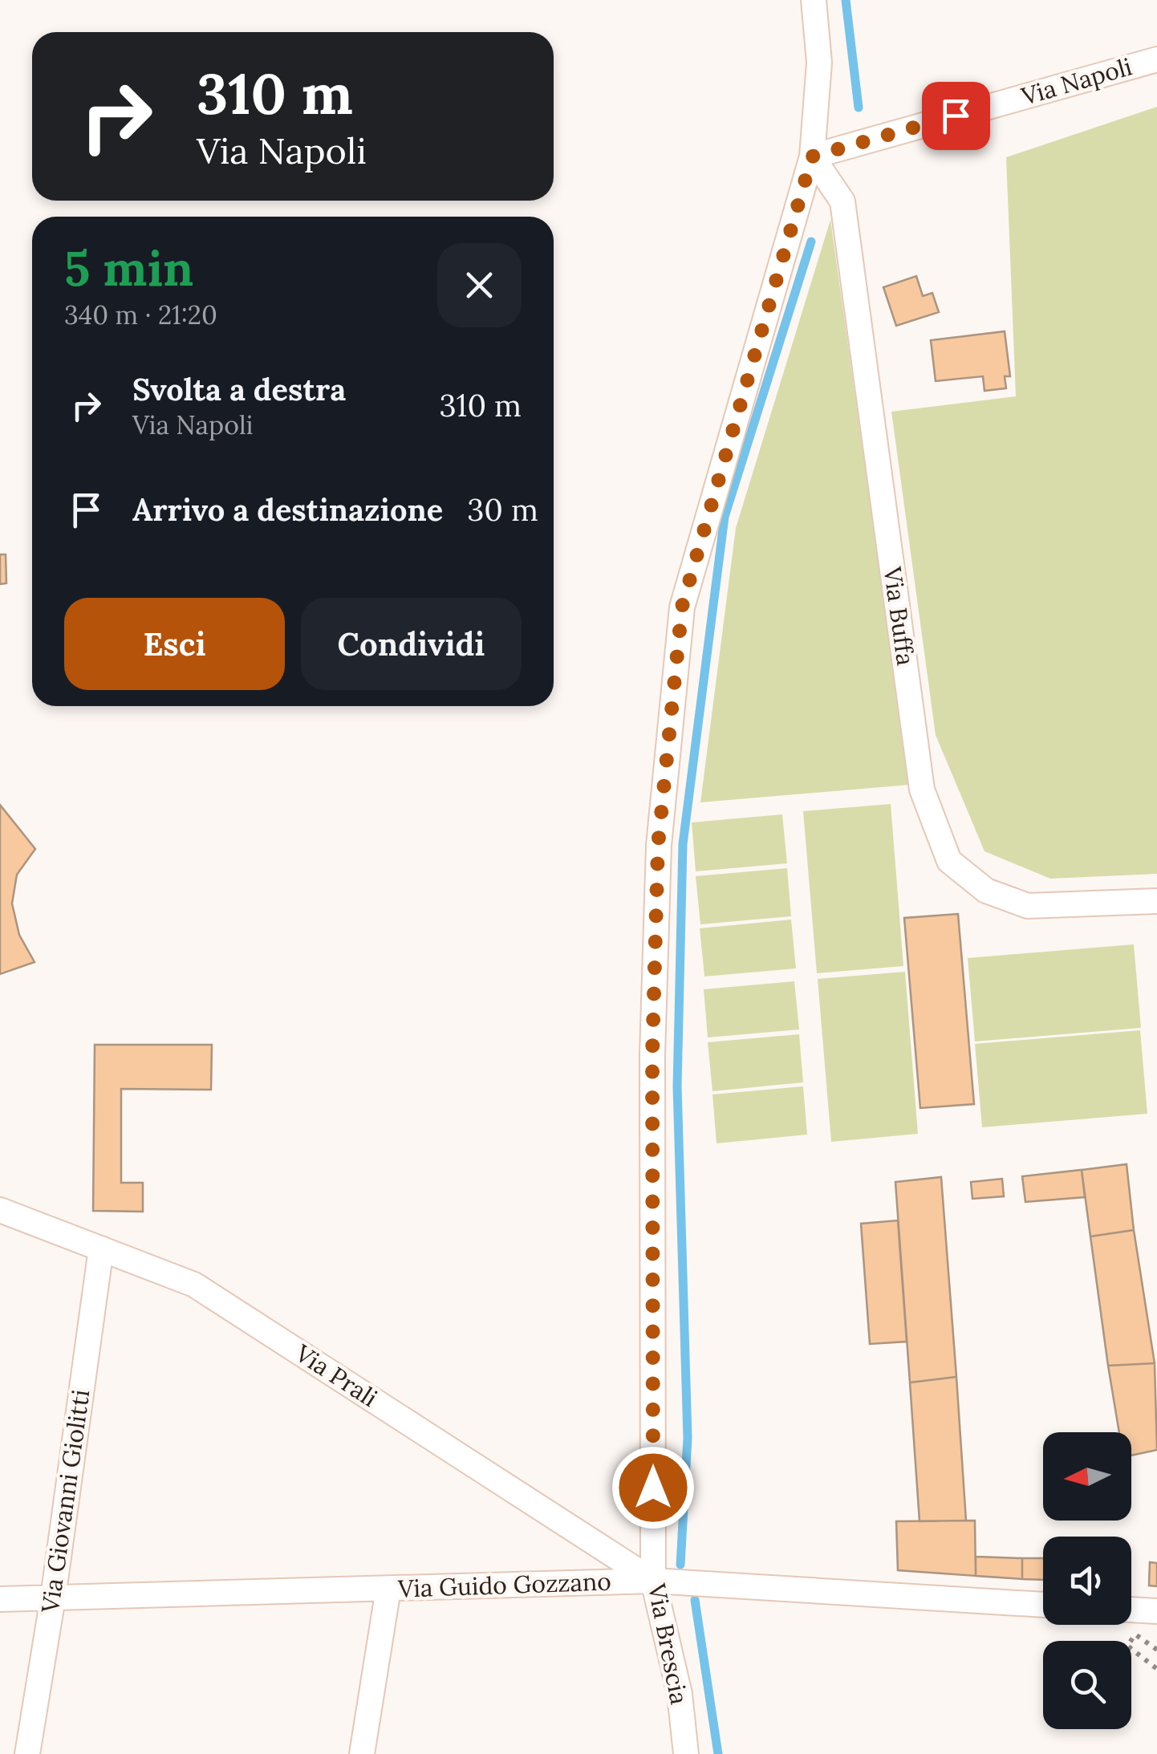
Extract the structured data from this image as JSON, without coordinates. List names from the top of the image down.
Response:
{
  "streets": {
    "street": [
      "Via Napoli",
      "Via Buffa",
      "Via Prali",
      "Via Giovanni Giolitti",
      "Via Guido Gozzano",
      "Via Brescia"
    ]
  },
  "crossings": [
    ["Via Napoli", "Via Buffa"],
    ["Via Napoli", "Via Brescia"],
    ["Via Buffa", "Via Brescia"],
    ["Via Prali", "Via Giovanni Giolitti"],
    ["Via Prali", "Via Guido Gozzano"],
    ["Via Prali", "Via Brescia"],
    ["Via Giovanni Giolitti", "Via Guido Gozzano"],
    ["Via Guido Gozzano", "Via Brescia"]
  ],
  "north": "left",
  "page": {
    "turn": ["310 m", "Via Napoli"],
    "heading": ["5 min", "340 m · 21:20"],
    "list": [
      {
        "name": "Svolta a destra",
        "note": "Via Napoli",
        "value": "310 m"
      },
      {
        "name": "Arrivo a destinazione",
        "value": "30 m"
      }
    ],
    "buttons": ["Esci", "Condividi"]
  }
}
